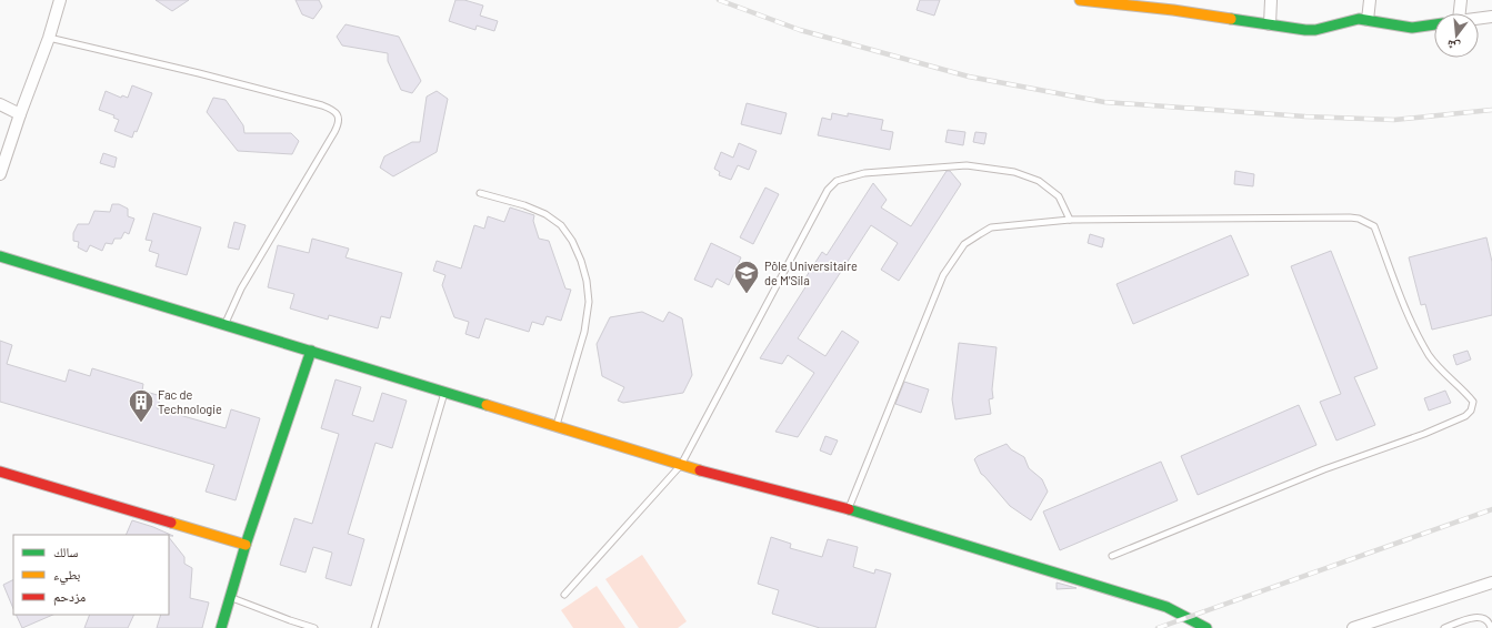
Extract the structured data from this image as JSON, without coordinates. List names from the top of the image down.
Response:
{
  "places": {
    "school or university": ["Pôle Universitaire de M'Sila"],
    "building": ["Fac de Technologie"]
  },
  "legend": ["سالك", "بطيء", "مزدحم"],
  "north": "bottom"
}
